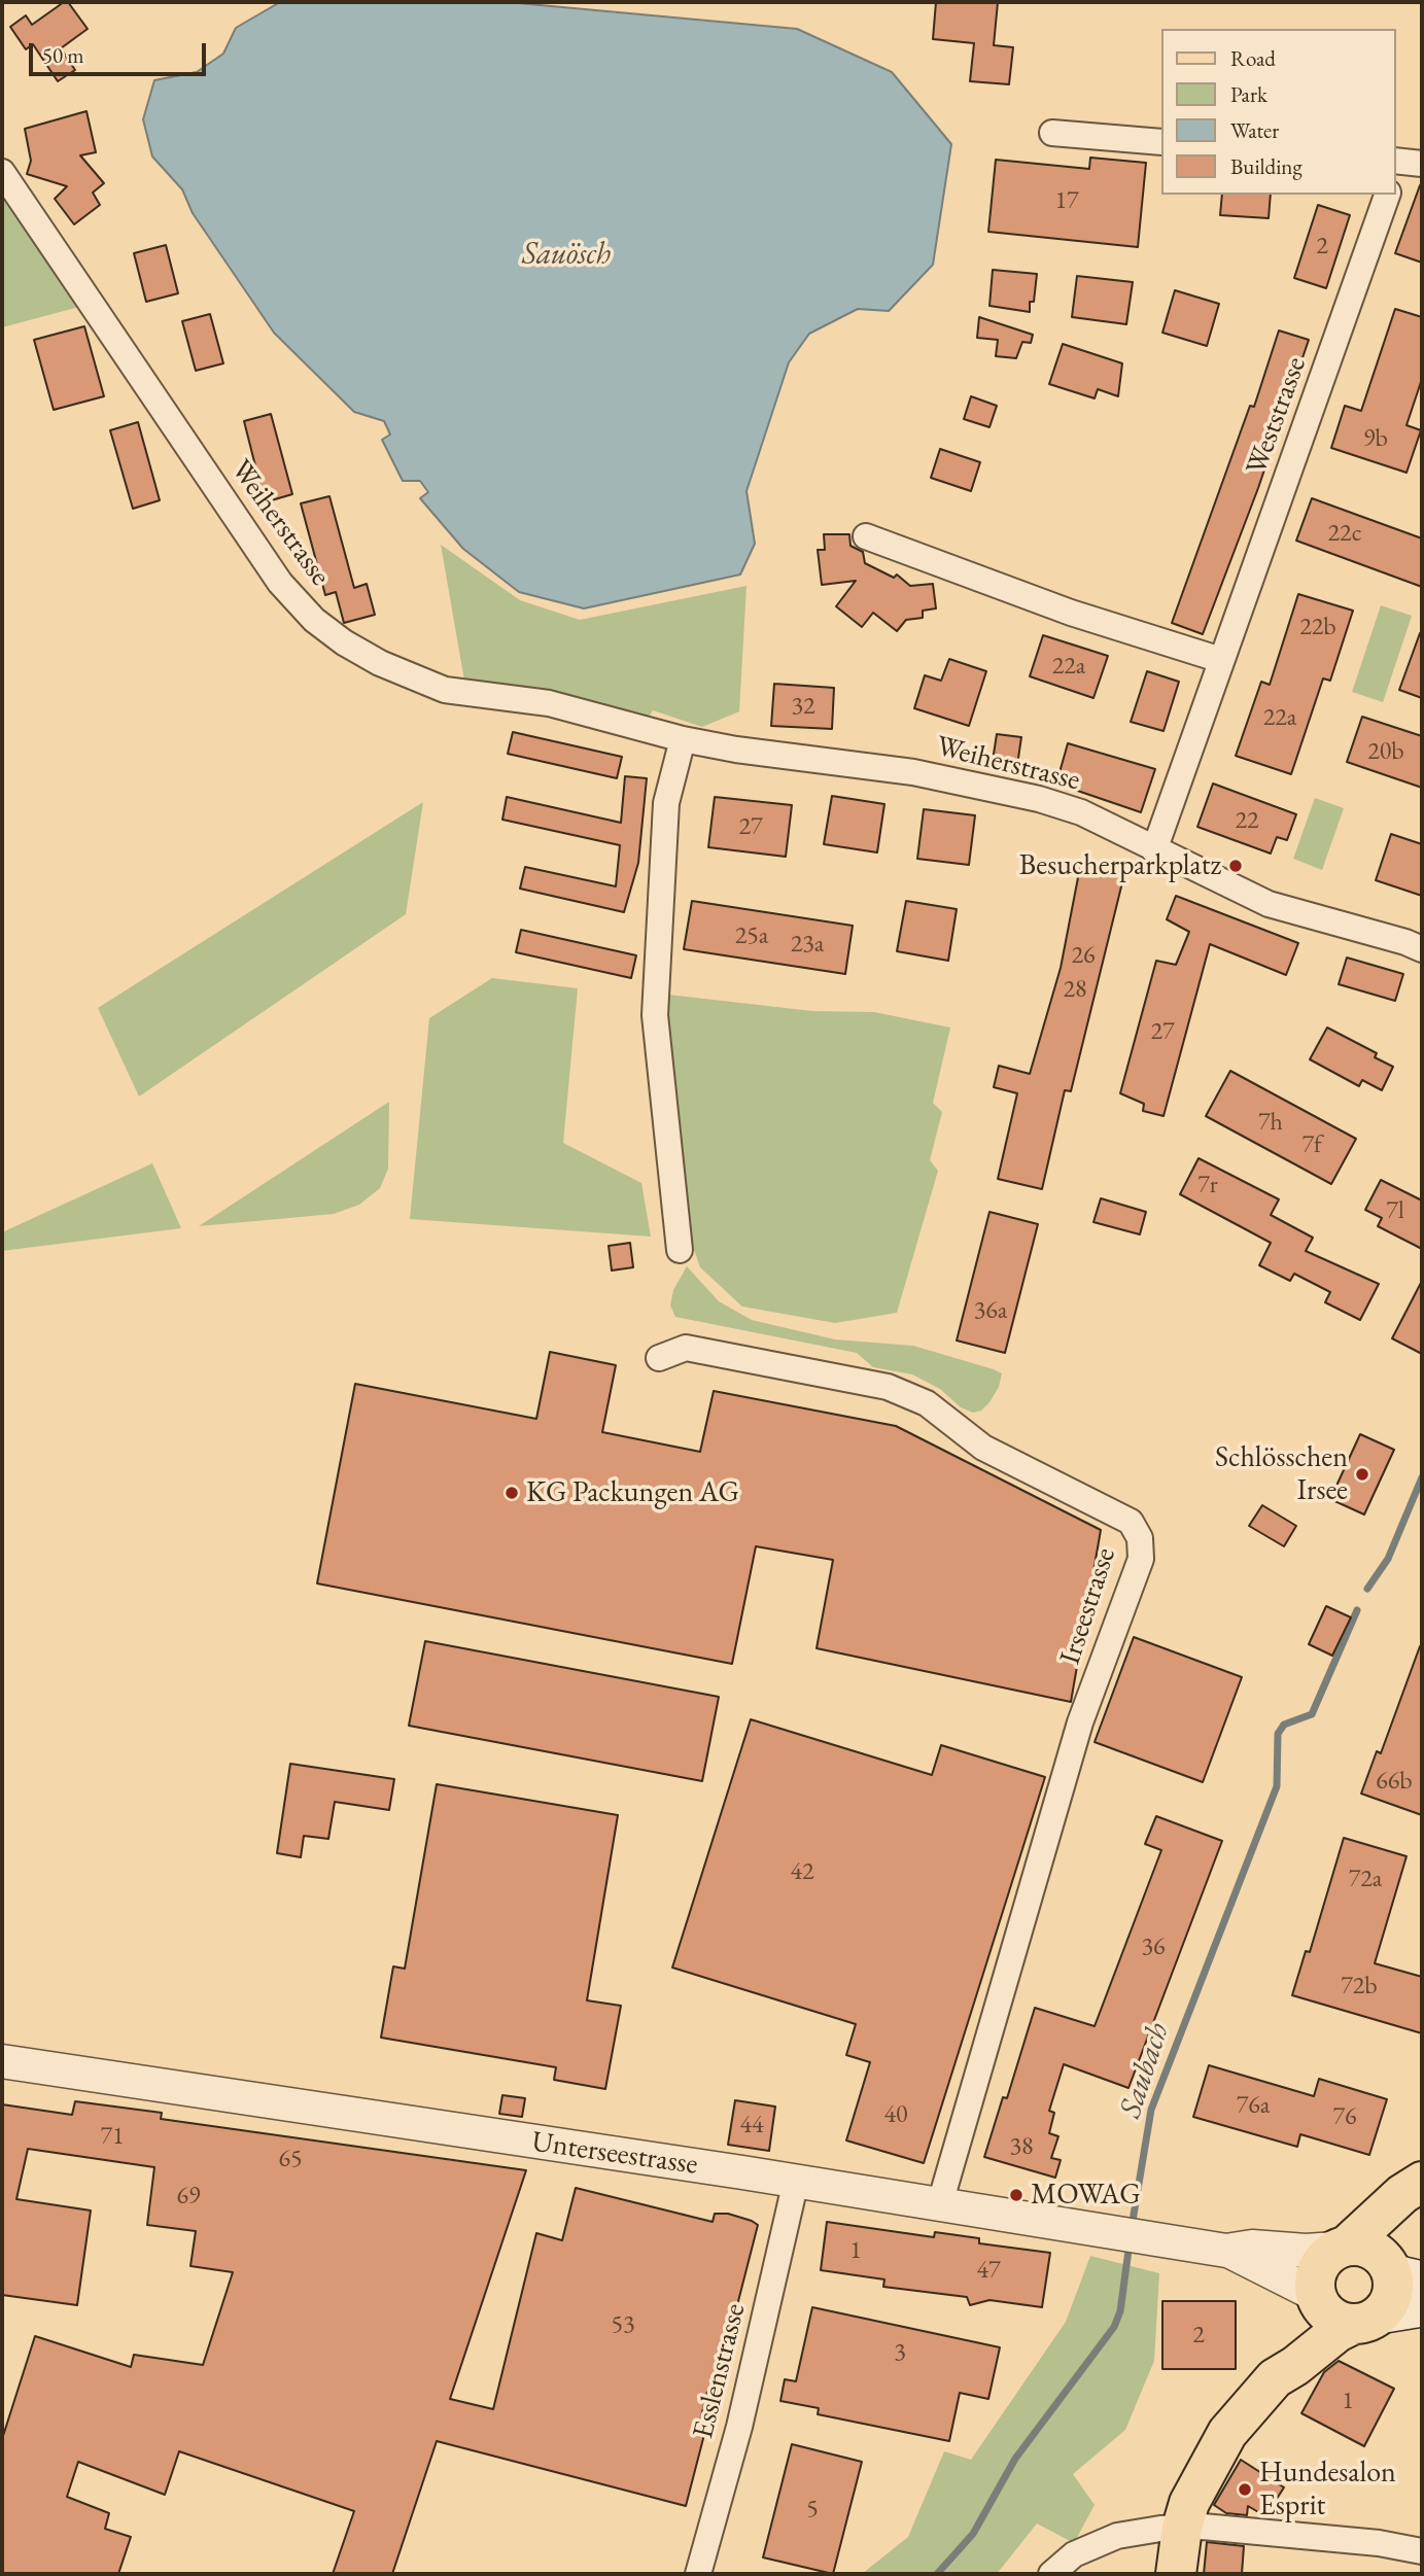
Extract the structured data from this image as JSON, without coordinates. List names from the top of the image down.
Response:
{
  "streets": {
    "street": [
      "Weststrasse",
      "Weiherstrasse",
      "Irseestrasse",
      "Unterseestrasse",
      "Esslenstrasse"
    ]
  },
  "crossings": [
    ["Weststrasse", "Weiherstrasse"],
    ["Irseestrasse", "Unterseestrasse"],
    ["Unterseestrasse", "Esslenstrasse"]
  ],
  "water": ["Sauösch", "Saubach"],
  "places": [
    "Besucherparkplatz",
    "Schlösschen Irsee",
    "KG Packungen AG",
    "MOWAG",
    "Hundesalon Esprit"
  ],
  "house_numbers": [
    "17",
    "2",
    "9b",
    "22c",
    "22b",
    "22a",
    "32",
    "22a",
    "20b",
    "22",
    "27",
    "25a",
    "23a",
    "26",
    "28",
    "27",
    "7h",
    "7f",
    "7r",
    "7l",
    "36a",
    "66b",
    "42",
    "72a",
    "36",
    "72b",
    "76a",
    "40",
    "76",
    "44",
    "71",
    "38",
    "65",
    "69",
    "1",
    "47",
    "53",
    "2",
    "3",
    "1",
    "5"
  ],
  "legend": [
    "Road",
    "Park",
    "Water",
    "Building"
  ],
  "scale_bar": "50 m"
}
